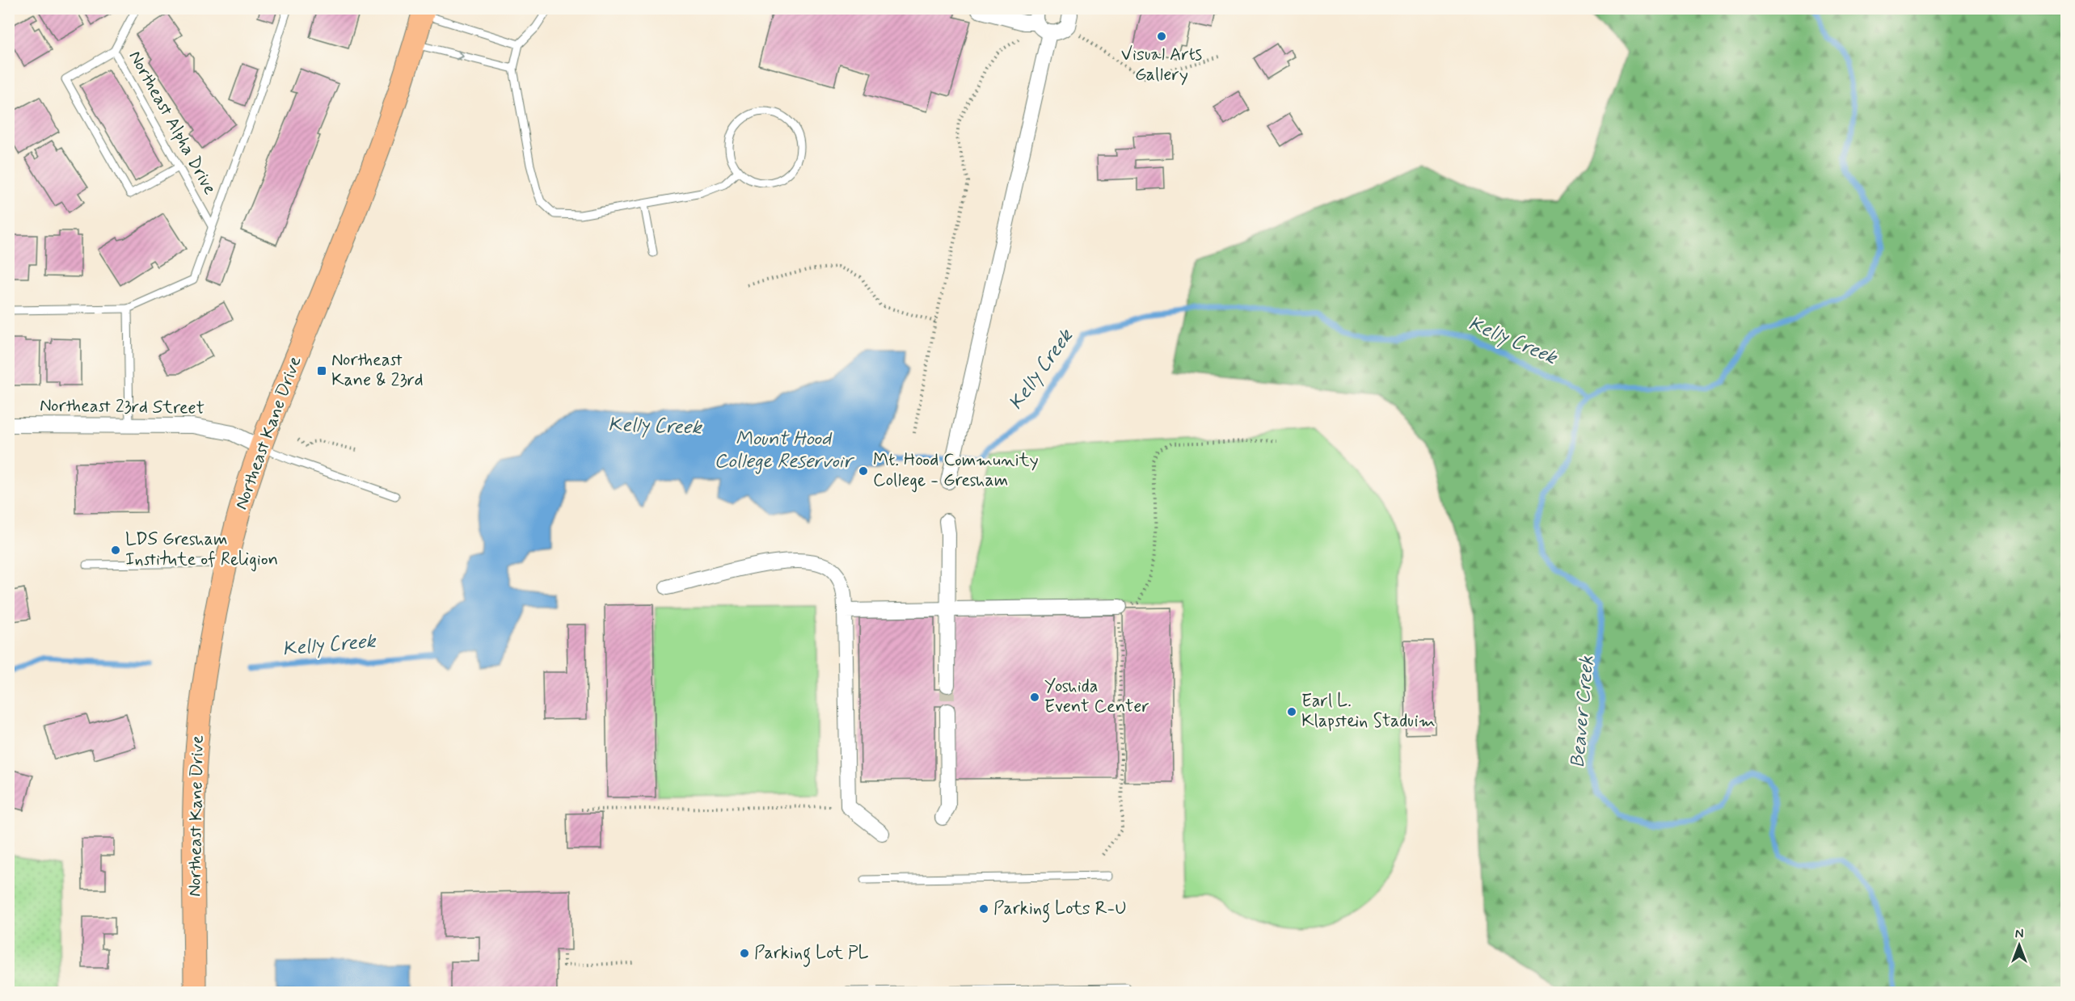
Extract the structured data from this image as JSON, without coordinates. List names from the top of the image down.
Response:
{
  "streets": {
    "main road": ["Northeast Kane Drive"],
    "street": ["Northeast 23rd Street"],
    "lane": ["Northeast Alpha Drive"]
  },
  "crossings": [
    ["Northeast 23rd Street", "Northeast Kane Drive"]
  ],
  "water": ["Kelly Creek", "Mount Hood College Reservoir", "Beaver Creek"],
  "places": {
    "other": [
      "Visual Arts Gallery",
      "Mt. Hood Community College - Gresham",
      "LDS Gresham Institute of Religion",
      "Yoshida Event Center",
      "Earl L. Klapstein Staduim",
      "Parking Lots R-U",
      "Parking Lot PL"
    ],
    "transit": ["Northeast Kane & 23rd"]
  },
  "north": "top"
}
